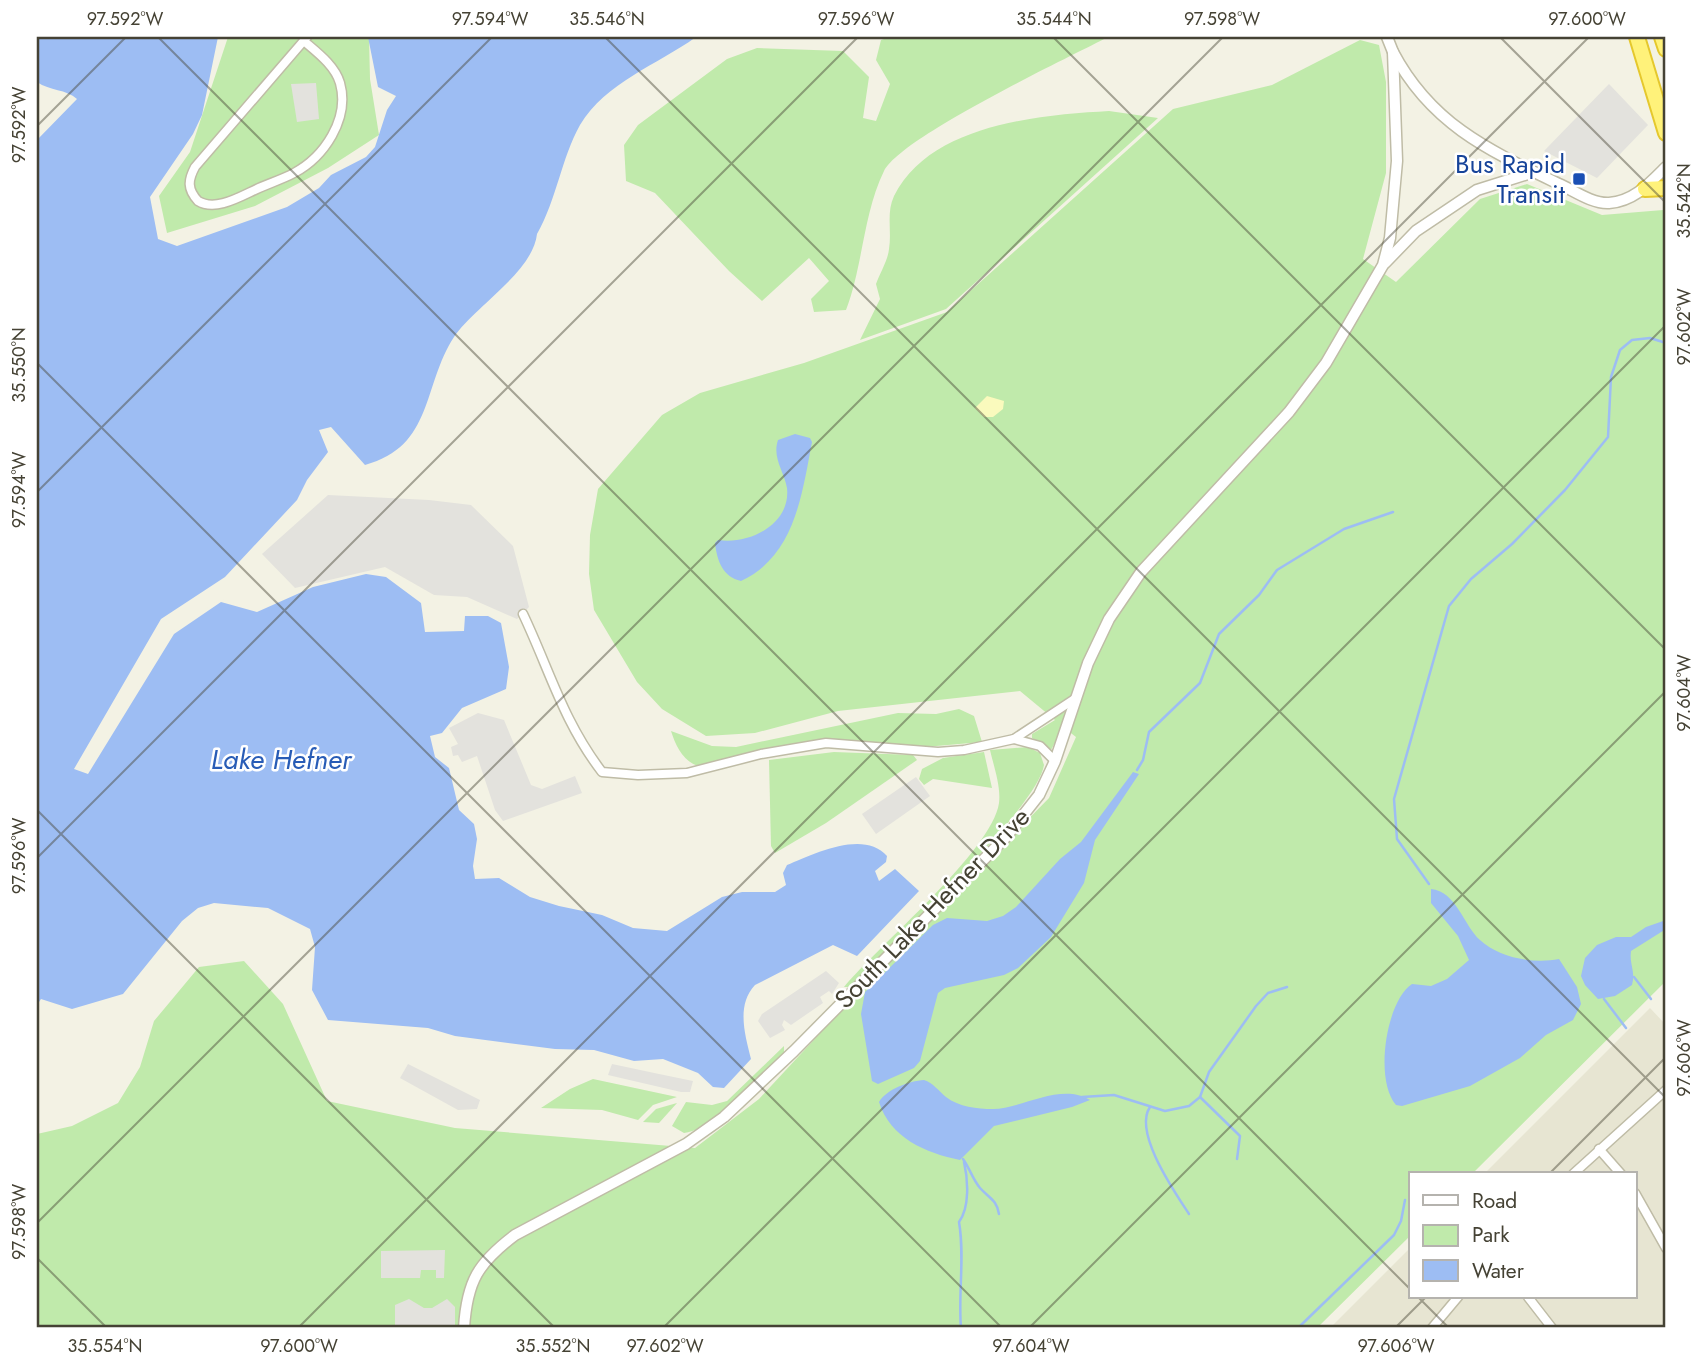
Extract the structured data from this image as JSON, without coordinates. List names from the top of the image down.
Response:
{
  "streets": {
    "street": ["South Lake Hefner Drive"]
  },
  "water": ["Lake Hefner"],
  "places": {
    "transit": ["Bus Rapid Transit"]
  },
  "legend": ["Road", "Park", "Water"],
  "coordinates": [
    "97.592°W",
    "97.594°W",
    "35.546°N",
    "97.596°W",
    "35.544°N",
    "97.598°W",
    "97.600°W",
    "35.542°N",
    "97.602°W",
    "35.550°N",
    "97.604°W",
    "97.606°W",
    "35.554°N",
    "35.552°N"
  ]
}
